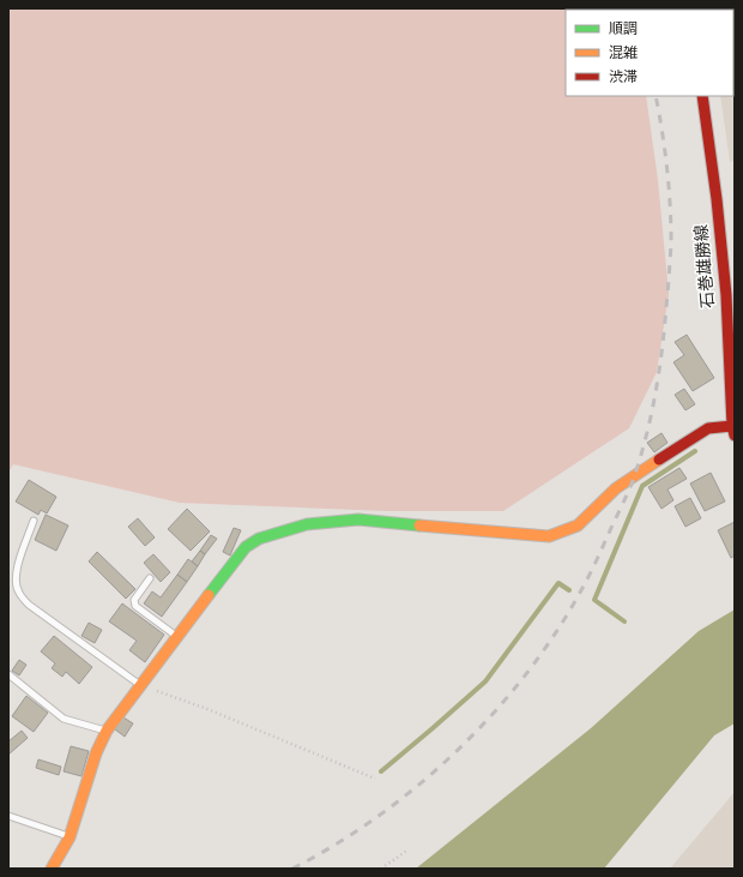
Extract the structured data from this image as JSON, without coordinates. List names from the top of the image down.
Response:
{
  "streets": {
    "street": ["石巻雄勝線"]
  },
  "legend": ["順調", "混雑", "渋滞"]
}
